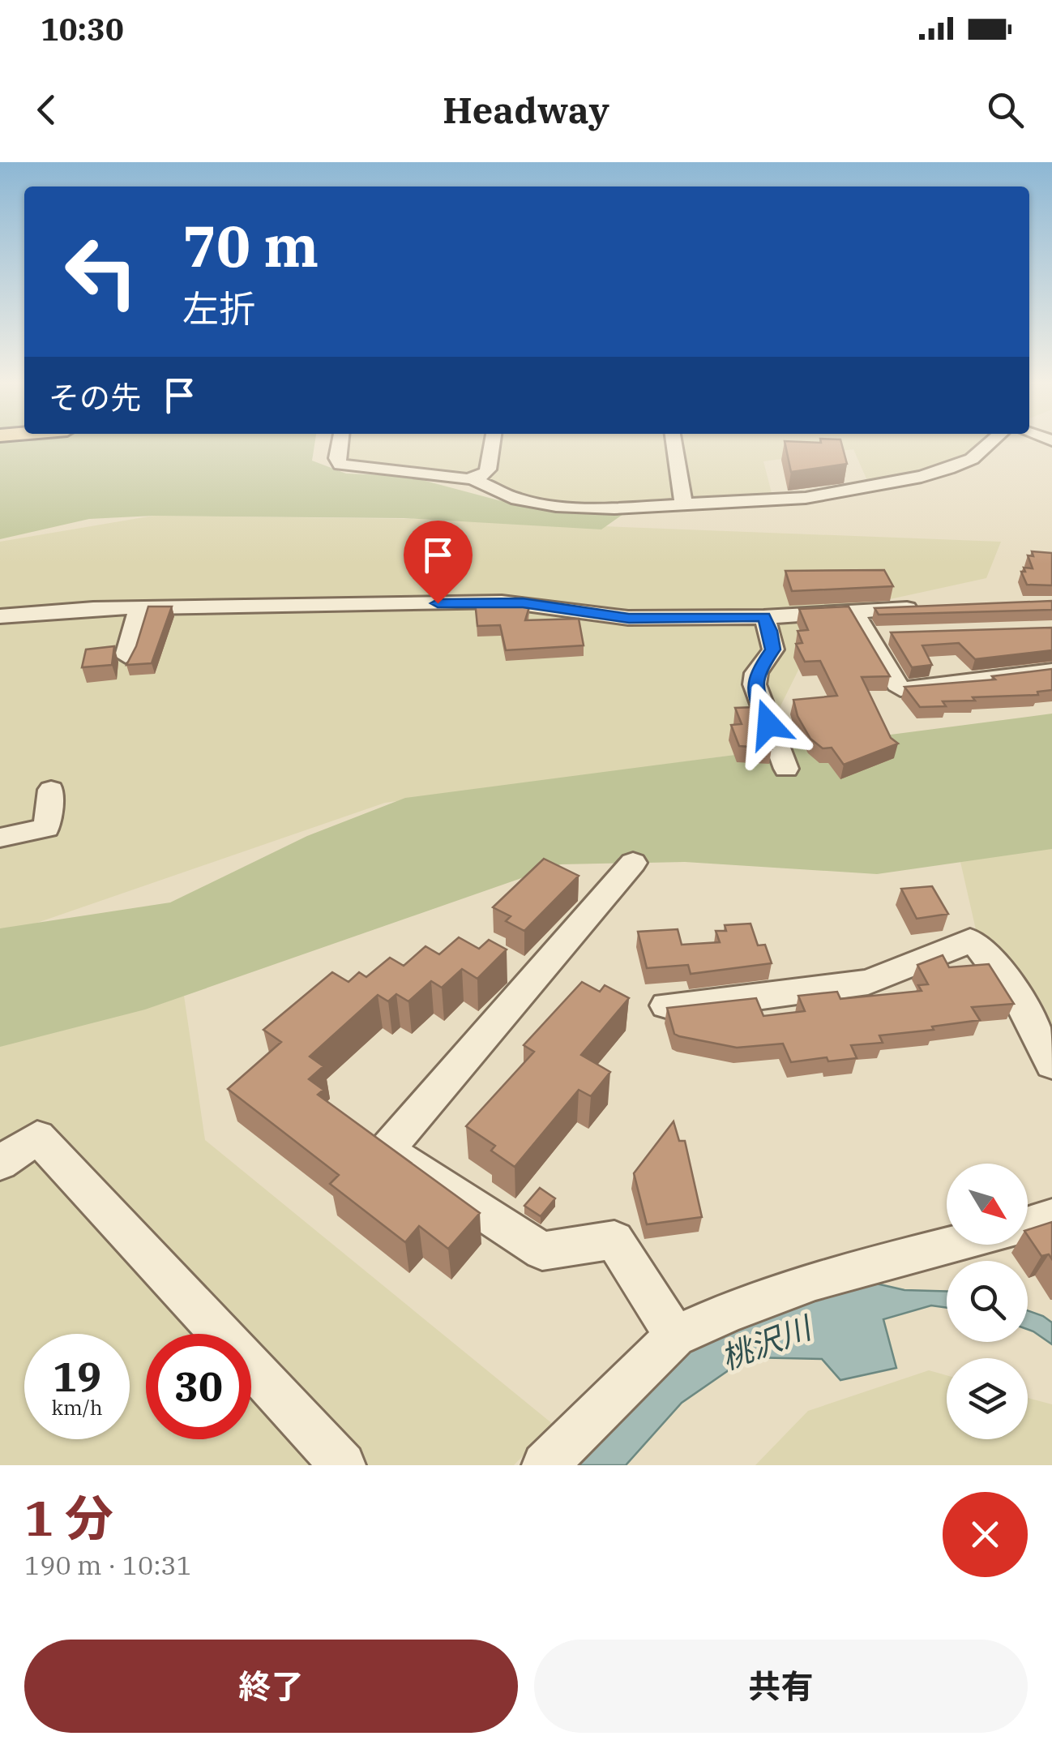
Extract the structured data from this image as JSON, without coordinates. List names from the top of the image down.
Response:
{
  "water": ["桃沢川"],
  "north": "bottom right",
  "page": {
    "status": "10:30",
    "header": "Headway",
    "turn": ["70 m", "左折"],
    "then": "その先",
    "speed": "19 km/h",
    "limit": "30",
    "heading": ["1 分", "190 m · 10:31"],
    "buttons": ["終了", "共有"]
  }
}
